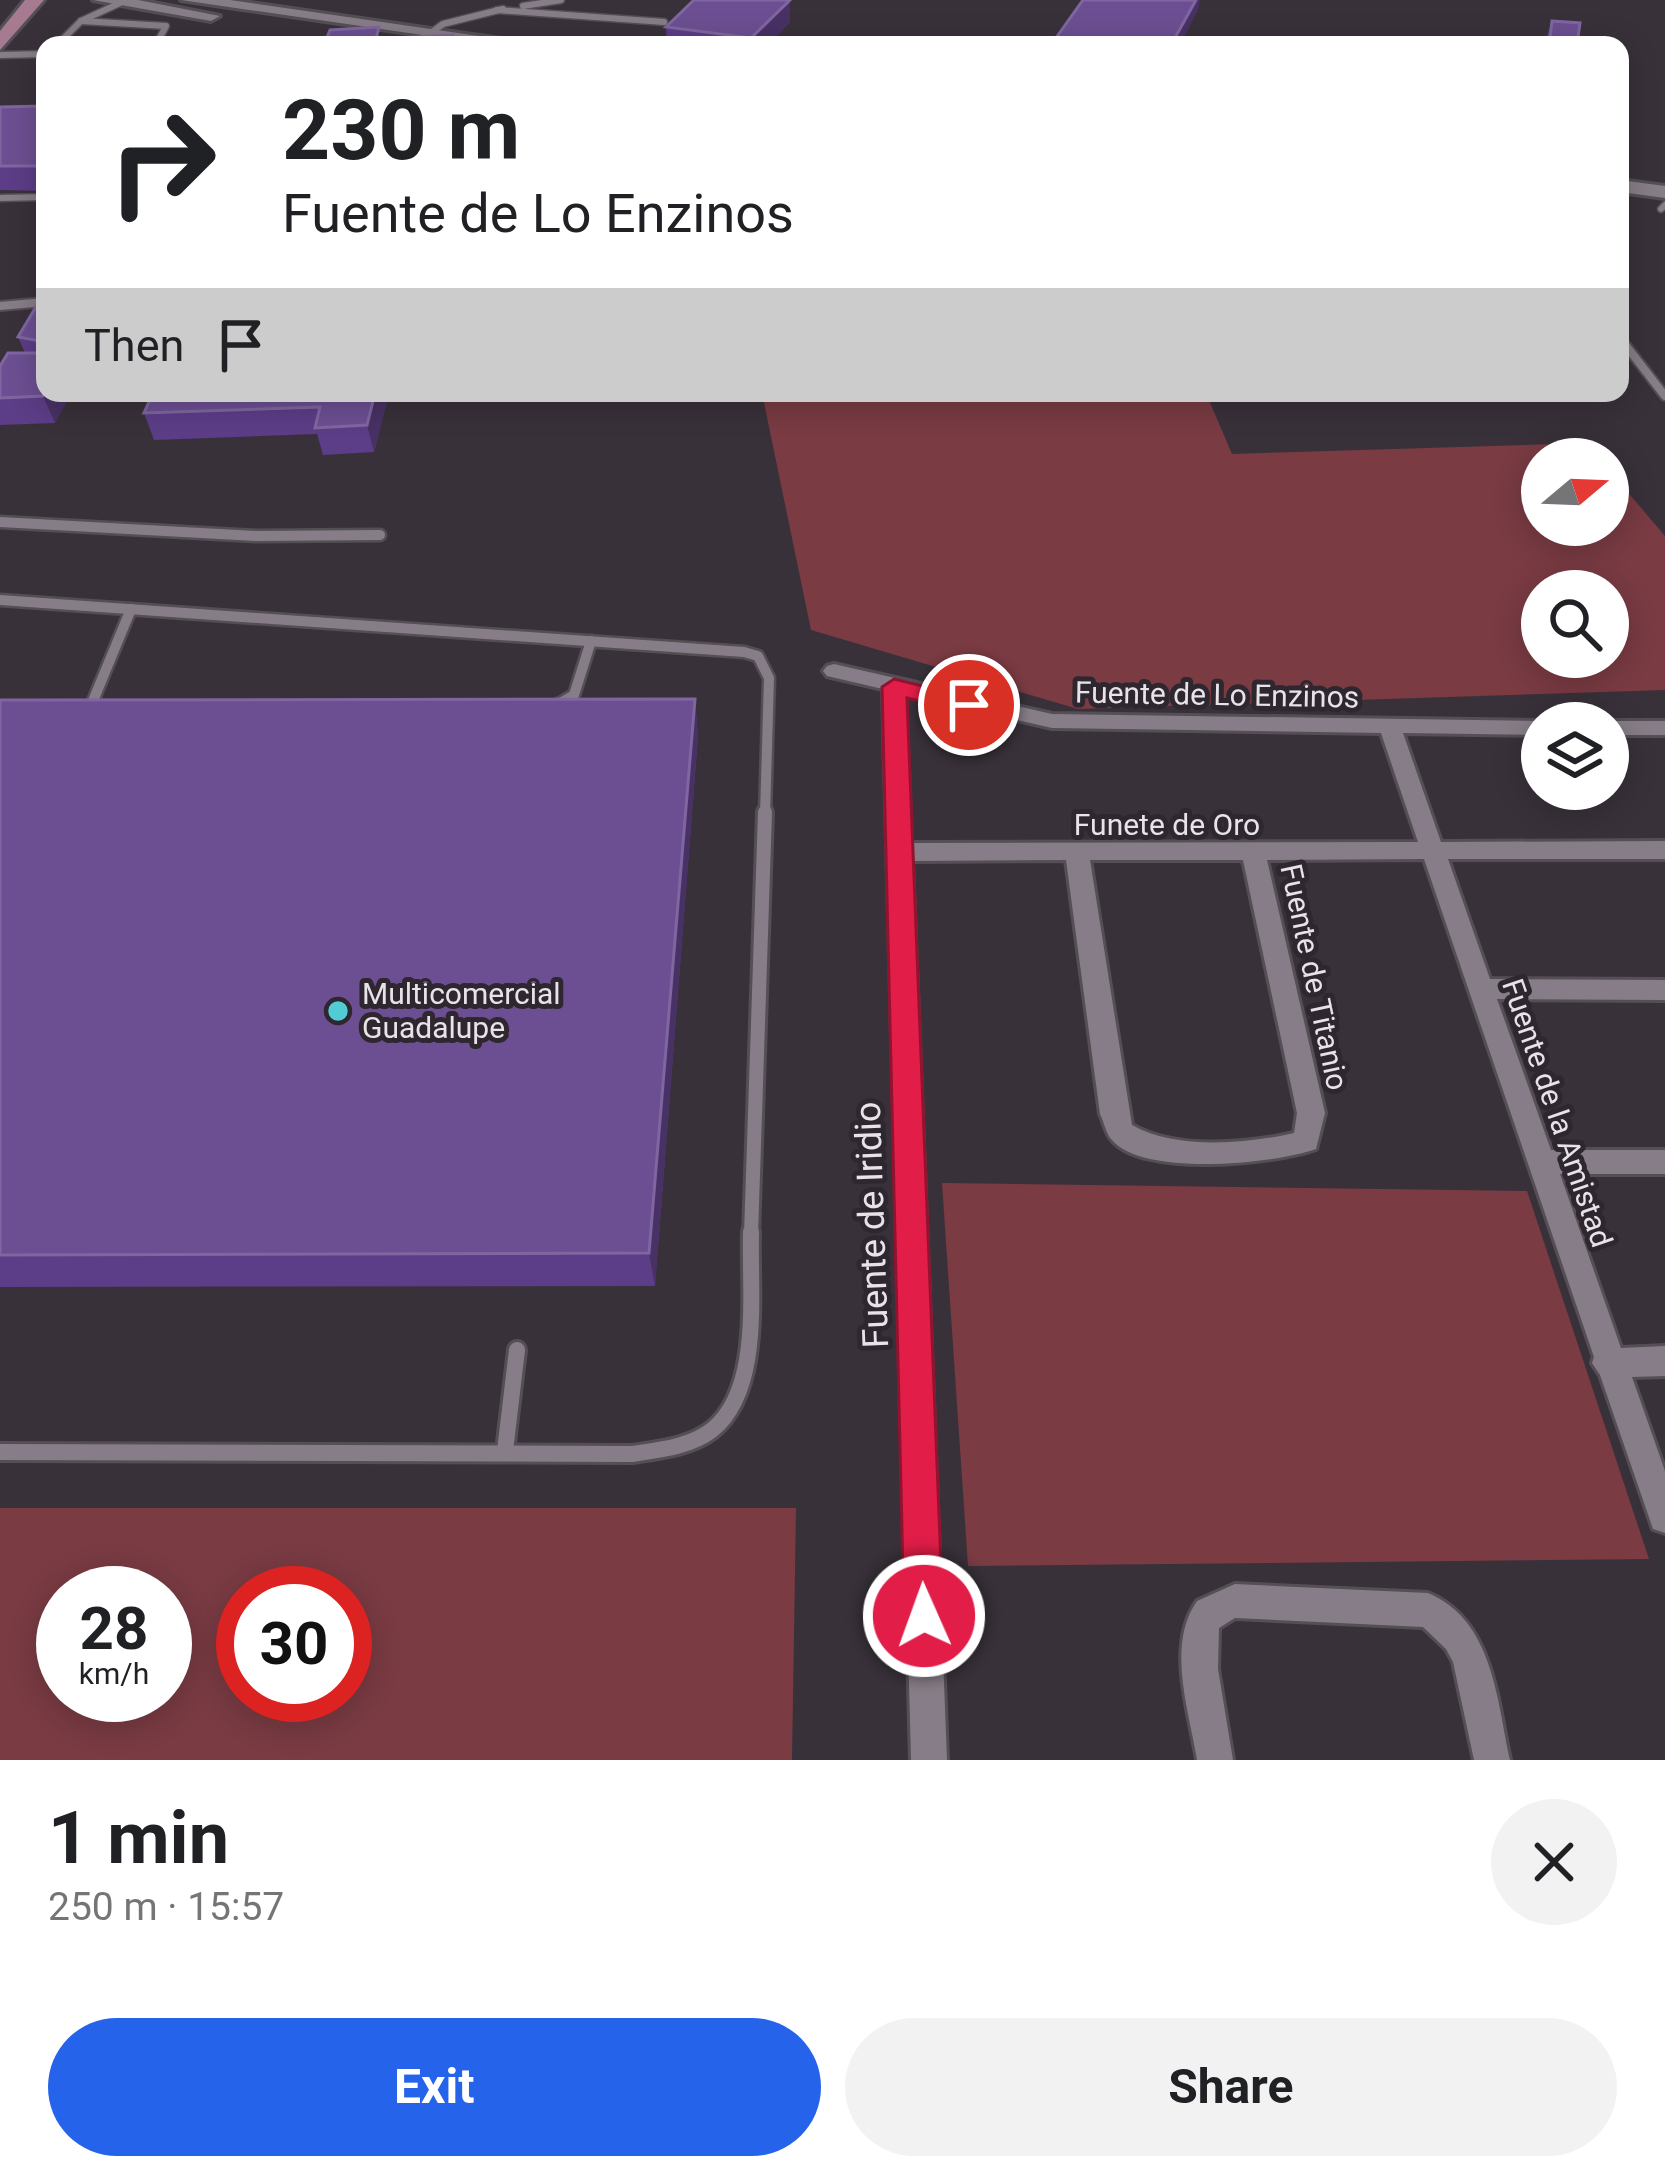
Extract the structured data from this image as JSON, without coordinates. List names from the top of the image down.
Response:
{
  "streets": {
    "street": [
      "Fuente de Lo Enzinos",
      "Funete de Oro",
      "Fuente de Titanio",
      "Fuente de la Amistad",
      "Fuente de Iridio"
    ]
  },
  "crossings": [
    ["Fuente de Lo Enzinos", "Fuente de la Amistad"],
    ["Fuente de Lo Enzinos", "Fuente de Iridio"],
    ["Funete de Oro", "Fuente de Titanio"],
    ["Funete de Oro", "Fuente de la Amistad"],
    ["Funete de Oro", "Fuente de Iridio"]
  ],
  "places": ["Multicomercial Guadalupe"],
  "north": "right",
  "page": {
    "turn": ["230 m", "Fuente de Lo Enzinos"],
    "then": "Then",
    "speed": "28 km/h",
    "limit": "30",
    "heading": ["1 min", "250 m · 15:57"],
    "buttons": ["Exit", "Share"]
  }
}
